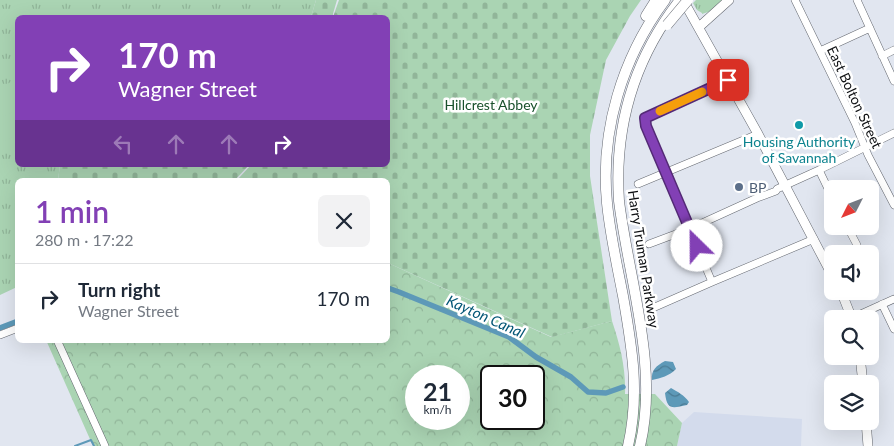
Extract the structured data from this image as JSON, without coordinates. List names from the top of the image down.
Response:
{
  "streets": {
    "highway": ["Harry Truman Parkway"],
    "street": ["East Bolton Street"]
  },
  "water": ["Kayton Canal"],
  "parks": ["Hillcrest Abbey"],
  "places": ["Housing Authority of Savannah", "BP"],
  "north": "bottom left",
  "page": {
    "turn": ["170 m", "Wagner Street"],
    "heading": ["1 min", "280 m · 17:22"],
    "list": [
      {
        "name": "Turn right",
        "note": "Wagner Street",
        "value": "170 m"
      }
    ],
    "speed": "21 km/h",
    "limit": "30"
  }
}
